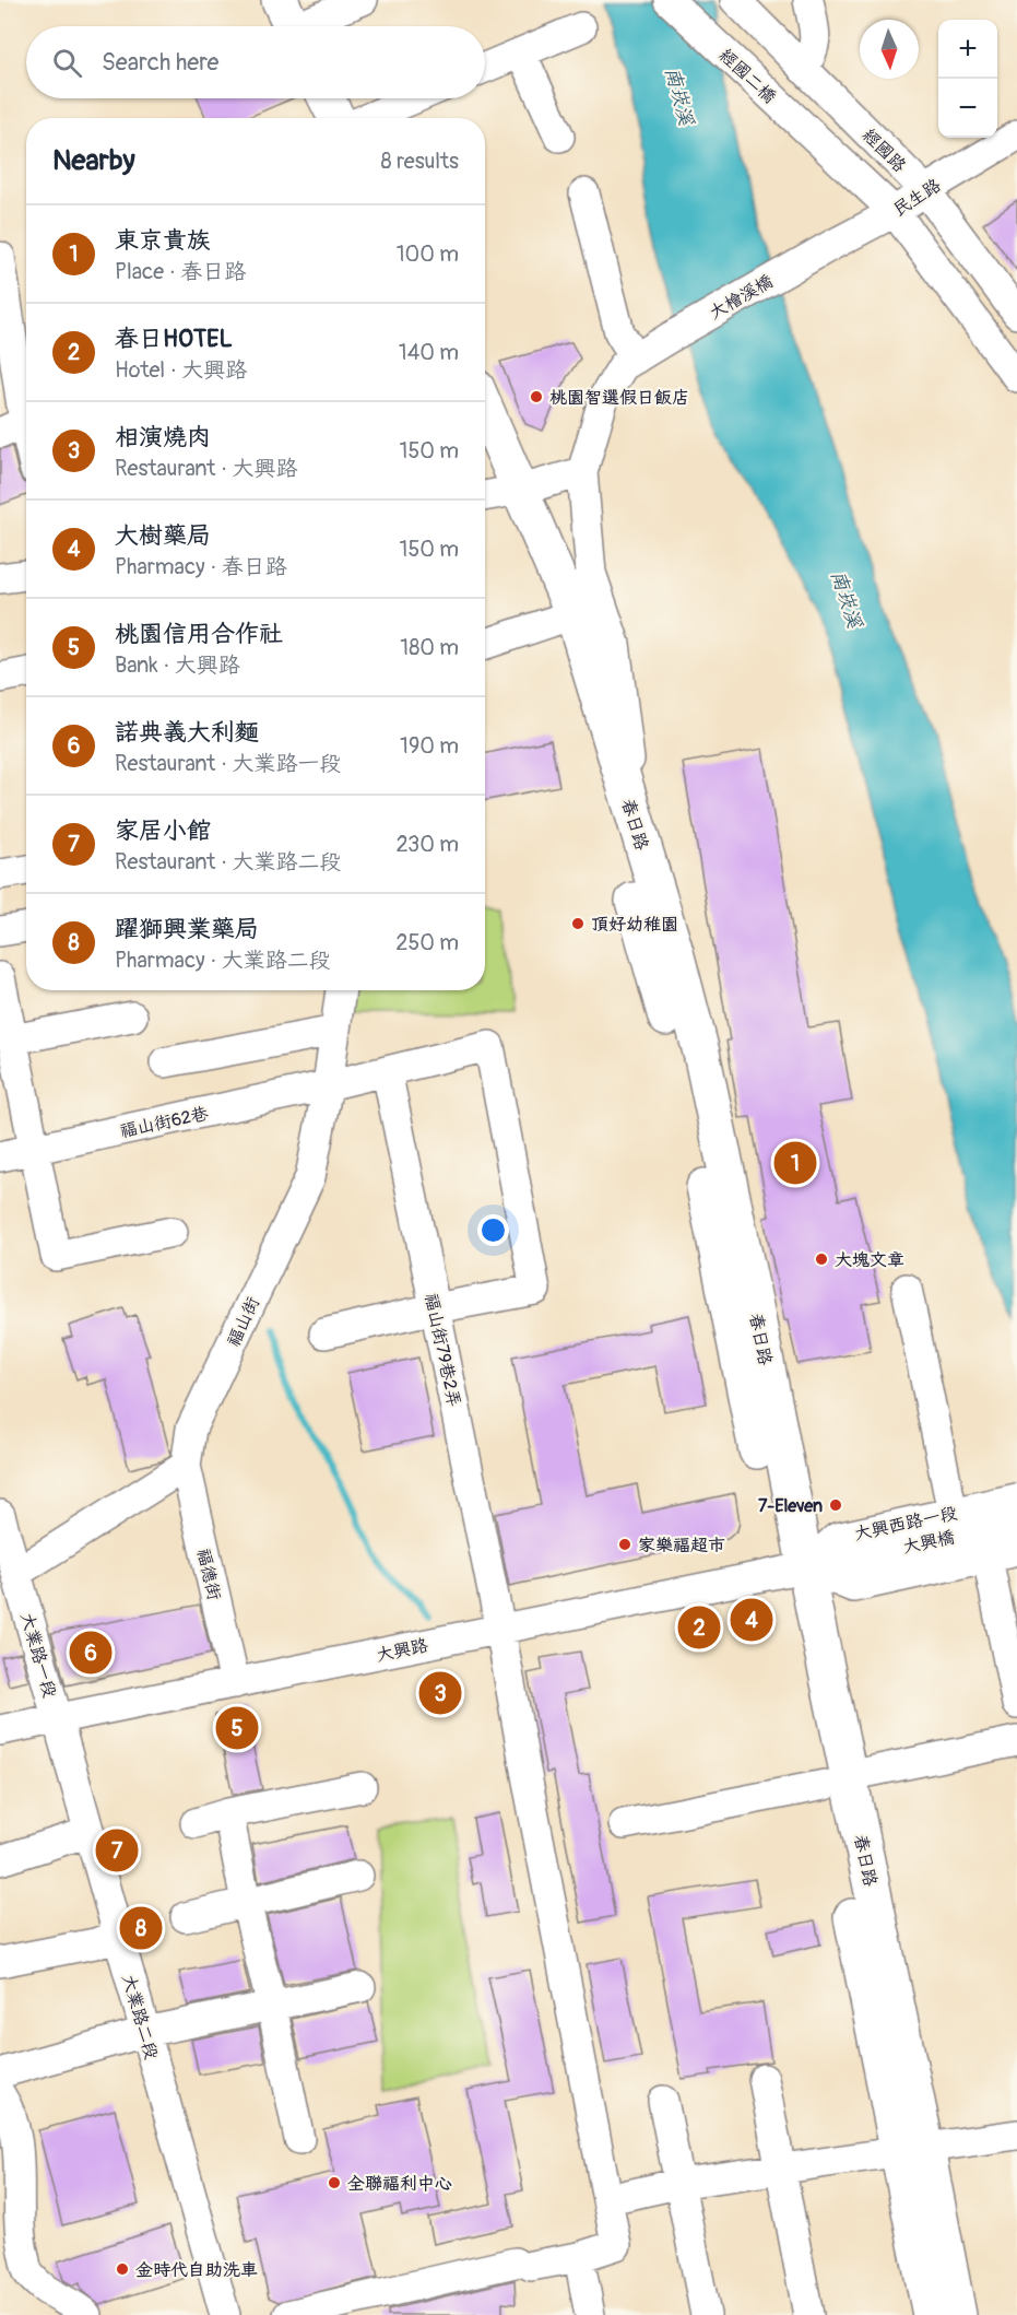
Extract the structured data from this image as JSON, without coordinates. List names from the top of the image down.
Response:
{
  "streets": {
    "main road": ["春日路"],
    "street": [
      "經國二橋",
      "經國路",
      "民生路",
      "大檜溪橋",
      "福山街62巷",
      "福山街",
      "福山街79巷2弄",
      "大興西路一段",
      "大興橋",
      "福德街",
      "大興路",
      "大業路一段",
      "大業路二段"
    ]
  },
  "crossings": [
    ["經國二橋", "民生路"],
    ["經國路", "民生路"],
    ["民生路", "大檜溪橋"],
    ["春日路", "大興西路一段"],
    ["春日路", "大興路"],
    ["福山街62巷", "福山街"],
    ["福山街62巷", "福山街79巷2弄"],
    ["福山街", "福德街"],
    ["福山街79巷2弄", "大興路"],
    ["大興西路一段", "大興橋"],
    ["大興西路一段", "大興路"],
    ["福德街", "大興路"],
    ["大興路", "大業路一段"],
    ["大興路", "大業路二段"],
    ["大業路一段", "大業路二段"]
  ],
  "water": ["南崁溪"],
  "places": [
    "桃園智選假日飯店",
    "頂好幼稚園",
    "大塊文章",
    "7-Eleven",
    "家樂福超市",
    "全聯福利中心",
    "金時代自助洗車"
  ],
  "north": "bottom",
  "page": {
    "map_buttons": ["+", "−"],
    "search": "Search here",
    "heading": ["Nearby", "8 results"],
    "list": [
      {
        "mark": "1",
        "name": "東京貴族",
        "note": "Place · 春日路",
        "value": "100 m"
      },
      {
        "mark": "2",
        "name": "春日HOTEL",
        "note": "Hotel · 大興路",
        "value": "140 m"
      },
      {
        "mark": "3",
        "name": "相演燒肉",
        "note": "Restaurant · 大興路",
        "value": "150 m"
      },
      {
        "mark": "4",
        "name": "大樹藥局",
        "note": "Pharmacy · 春日路",
        "value": "150 m"
      },
      {
        "mark": "5",
        "name": "桃園信用合作社",
        "note": "Bank · 大興路",
        "value": "180 m"
      },
      {
        "mark": "6",
        "name": "諾典義大利麵",
        "note": "Restaurant · 大業路一段",
        "value": "190 m"
      },
      {
        "mark": "7",
        "name": "家居小館",
        "note": "Restaurant · 大業路二段",
        "value": "230 m"
      },
      {
        "mark": "8",
        "name": "躍獅興業藥局",
        "note": "Pharmacy · 大業路二段",
        "value": "250 m"
      }
    ],
    "pins": [
      "1",
      "4",
      "2",
      "6",
      "3",
      "5",
      "7",
      "8"
    ]
  }
}
